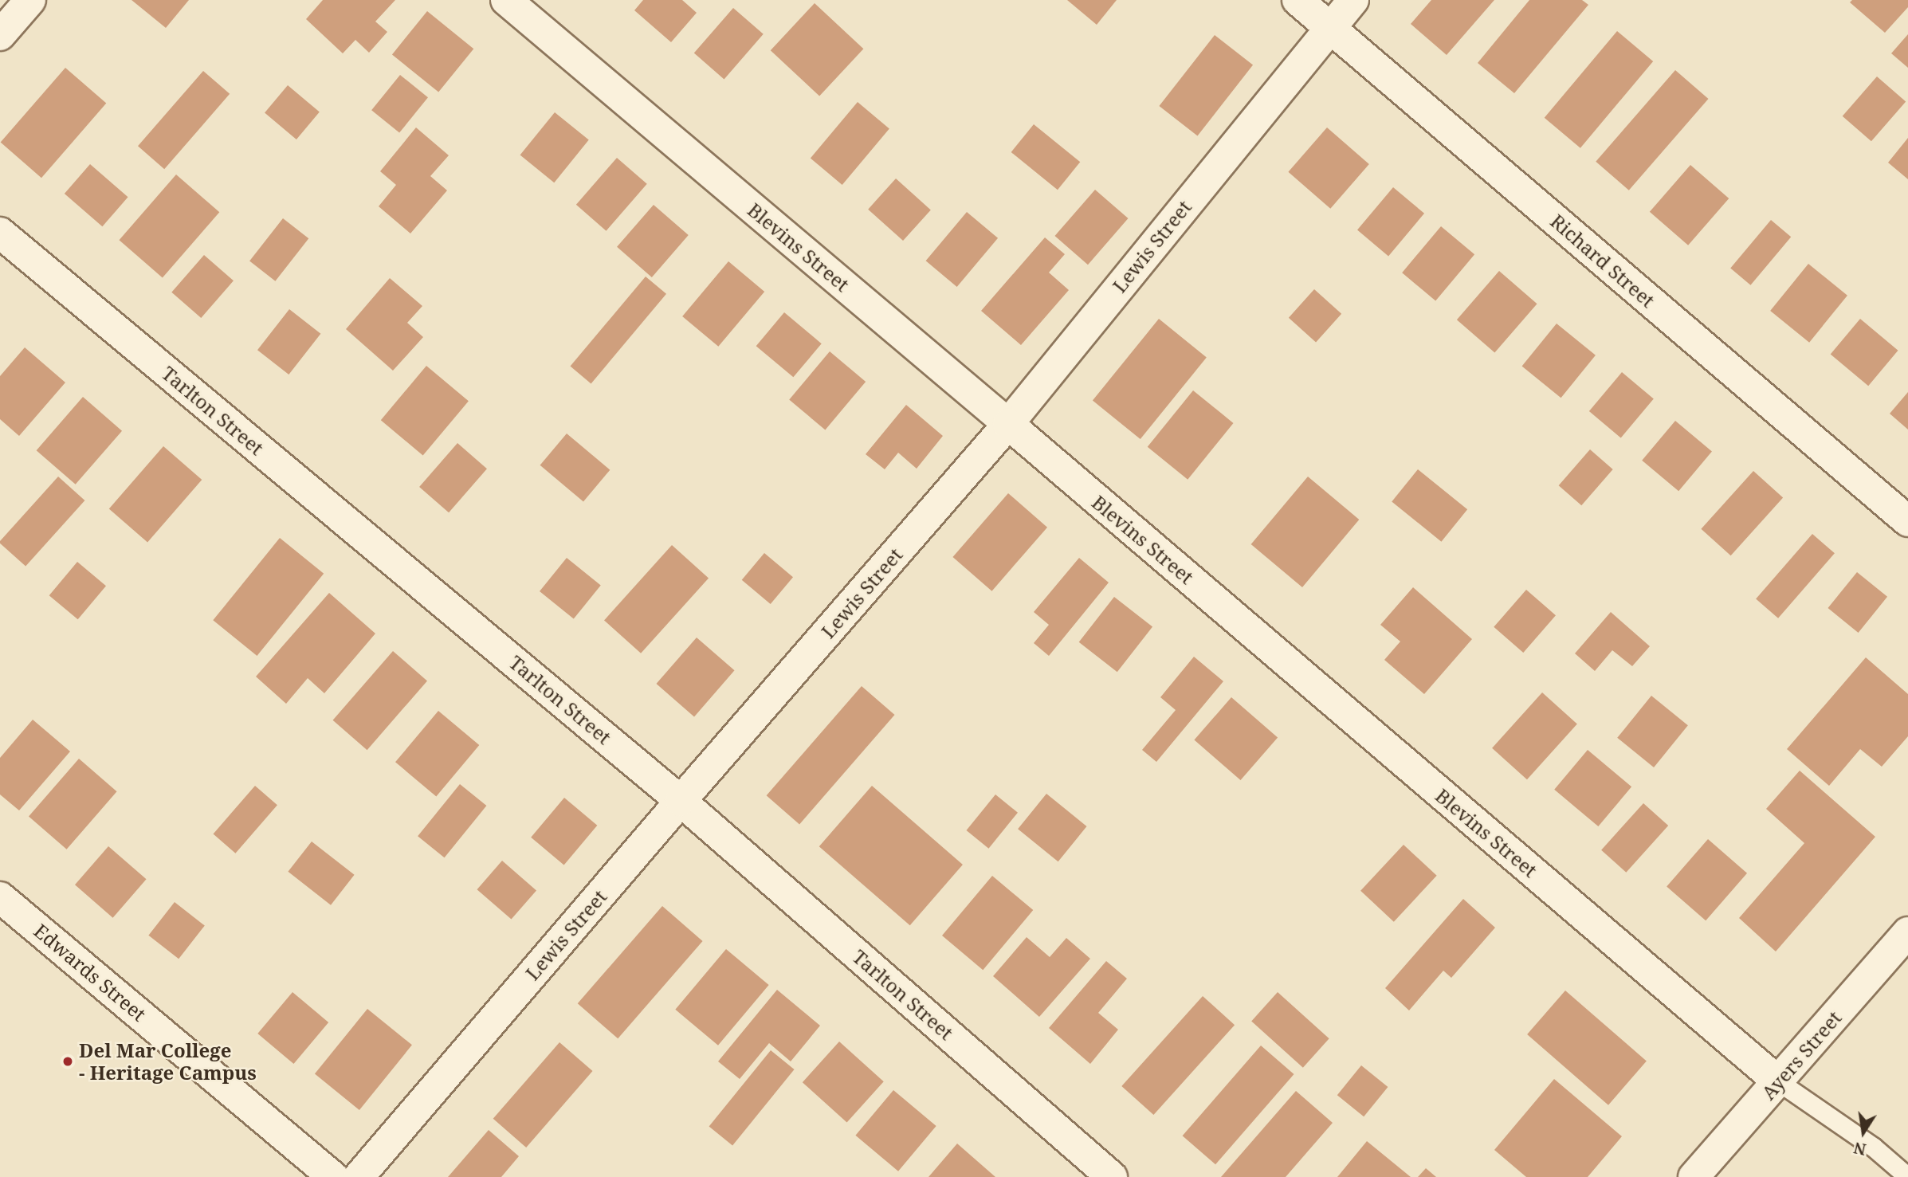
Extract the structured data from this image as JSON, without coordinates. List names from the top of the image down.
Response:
{
  "streets": {
    "street": [
      "Lewis Street",
      "Blevins Street",
      "Richard Street",
      "Tarlton Street",
      "Edwards Street",
      "Ayers Street"
    ]
  },
  "crossings": [
    ["Lewis Street", "Blevins Street"],
    ["Lewis Street", "Richard Street"],
    ["Lewis Street", "Tarlton Street"],
    ["Blevins Street", "Ayers Street"]
  ],
  "places": ["Del Mar College - Heritage Campus"],
  "north": "bottom"
}
